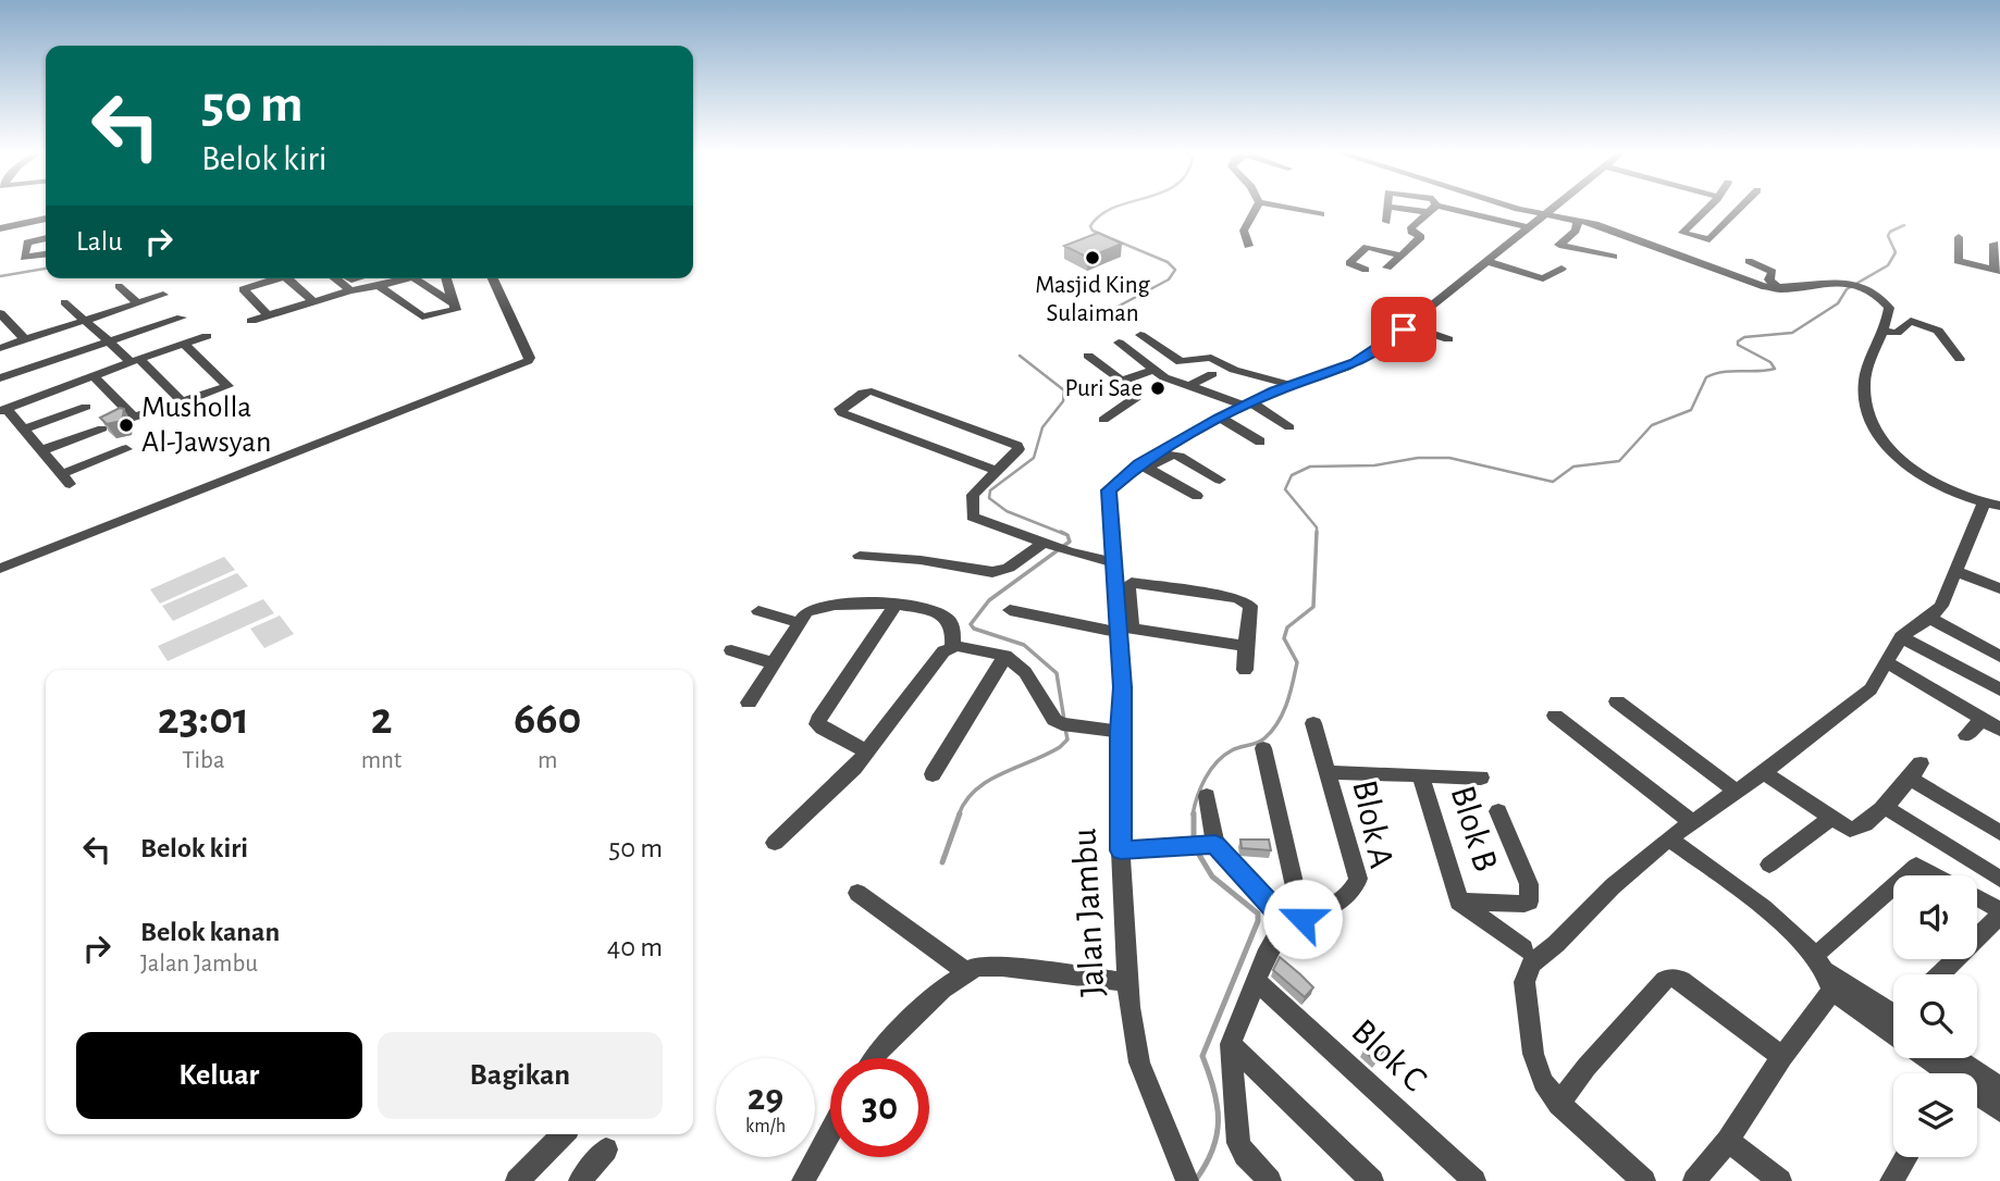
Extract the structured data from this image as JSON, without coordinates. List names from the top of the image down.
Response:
{
  "streets": {
    "street": [
      "Blok A",
      "Blok B",
      "Jalan Jambu",
      "Blok C"
    ]
  },
  "crossings": [
    ["Blok A", "Blok B"]
  ],
  "places": ["Masjid King Sulaiman", "Puri Sae", "Musholla Al-Jawsyan"],
  "page": {
    "turn": ["50 m", "Belok kiri"],
    "then": "Lalu",
    "eta": [
      "23:01",
      "Tiba",
      "2",
      "mnt",
      "660",
      "m"
    ],
    "list": [
      {
        "name": "Belok kiri",
        "value": "50 m"
      },
      {
        "name": "Belok kanan",
        "note": "Jalan Jambu",
        "value": "40 m"
      }
    ],
    "buttons": ["Keluar", "Bagikan"],
    "speed": "29 km/h",
    "limit": "30"
  }
}
